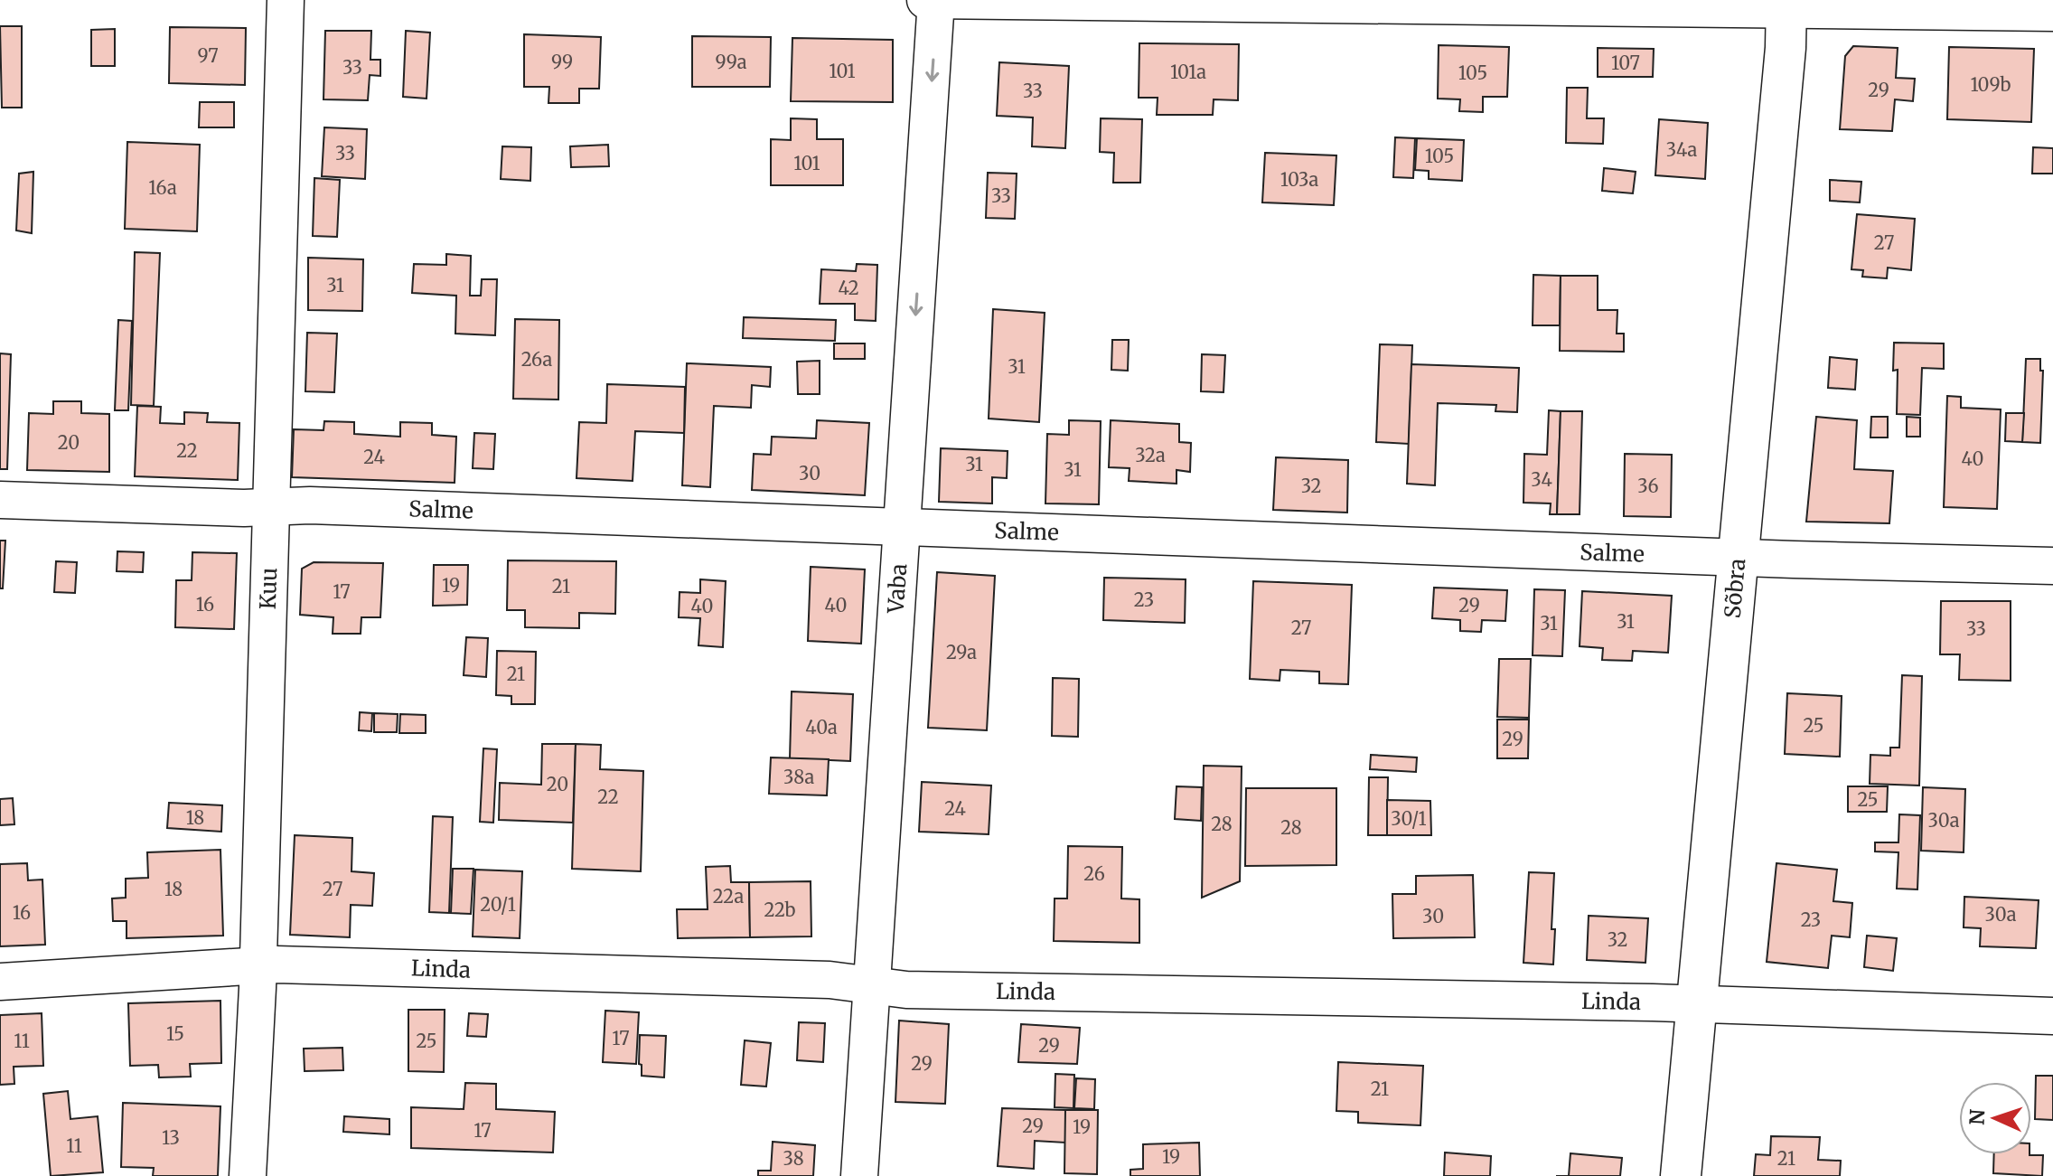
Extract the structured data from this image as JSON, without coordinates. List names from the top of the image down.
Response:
{
  "streets": {
    "street": [
      "Salme",
      "Kuu",
      "Vaba",
      "Sõbra",
      "Linda"
    ]
  },
  "crossings": [
    ["Salme", "Kuu"],
    ["Salme", "Vaba"],
    ["Salme", "Sõbra"],
    ["Kuu", "Linda"],
    ["Vaba", "Linda"],
    ["Sõbra", "Linda"]
  ],
  "one_way": ["Vaba"],
  "house_numbers": [
    "97",
    "99",
    "99a",
    "107",
    "33",
    "101",
    "101a",
    "105",
    "109b",
    "29",
    "33",
    "34a",
    "33",
    "105",
    "101",
    "103a",
    "16a",
    "33",
    "27",
    "31",
    "42",
    "26a",
    "31",
    "20",
    "22",
    "32a",
    "24",
    "40",
    "31",
    "31",
    "30",
    "34",
    "32",
    "36",
    "19",
    "21",
    "17",
    "23",
    "16",
    "40",
    "29",
    "40",
    "31",
    "31",
    "27",
    "33",
    "29a",
    "21",
    "25",
    "40a",
    "29",
    "38a",
    "20",
    "22",
    "25",
    "24",
    "18",
    "30/1",
    "30a",
    "28",
    "28",
    "26",
    "18",
    "27",
    "22a",
    "20/1",
    "22b",
    "16",
    "30a",
    "30",
    "23",
    "32",
    "15",
    "17",
    "11",
    "25",
    "29",
    "29",
    "21",
    "29",
    "19",
    "17",
    "13",
    "11",
    "19",
    "38",
    "21"
  ],
  "north": "left"
}
